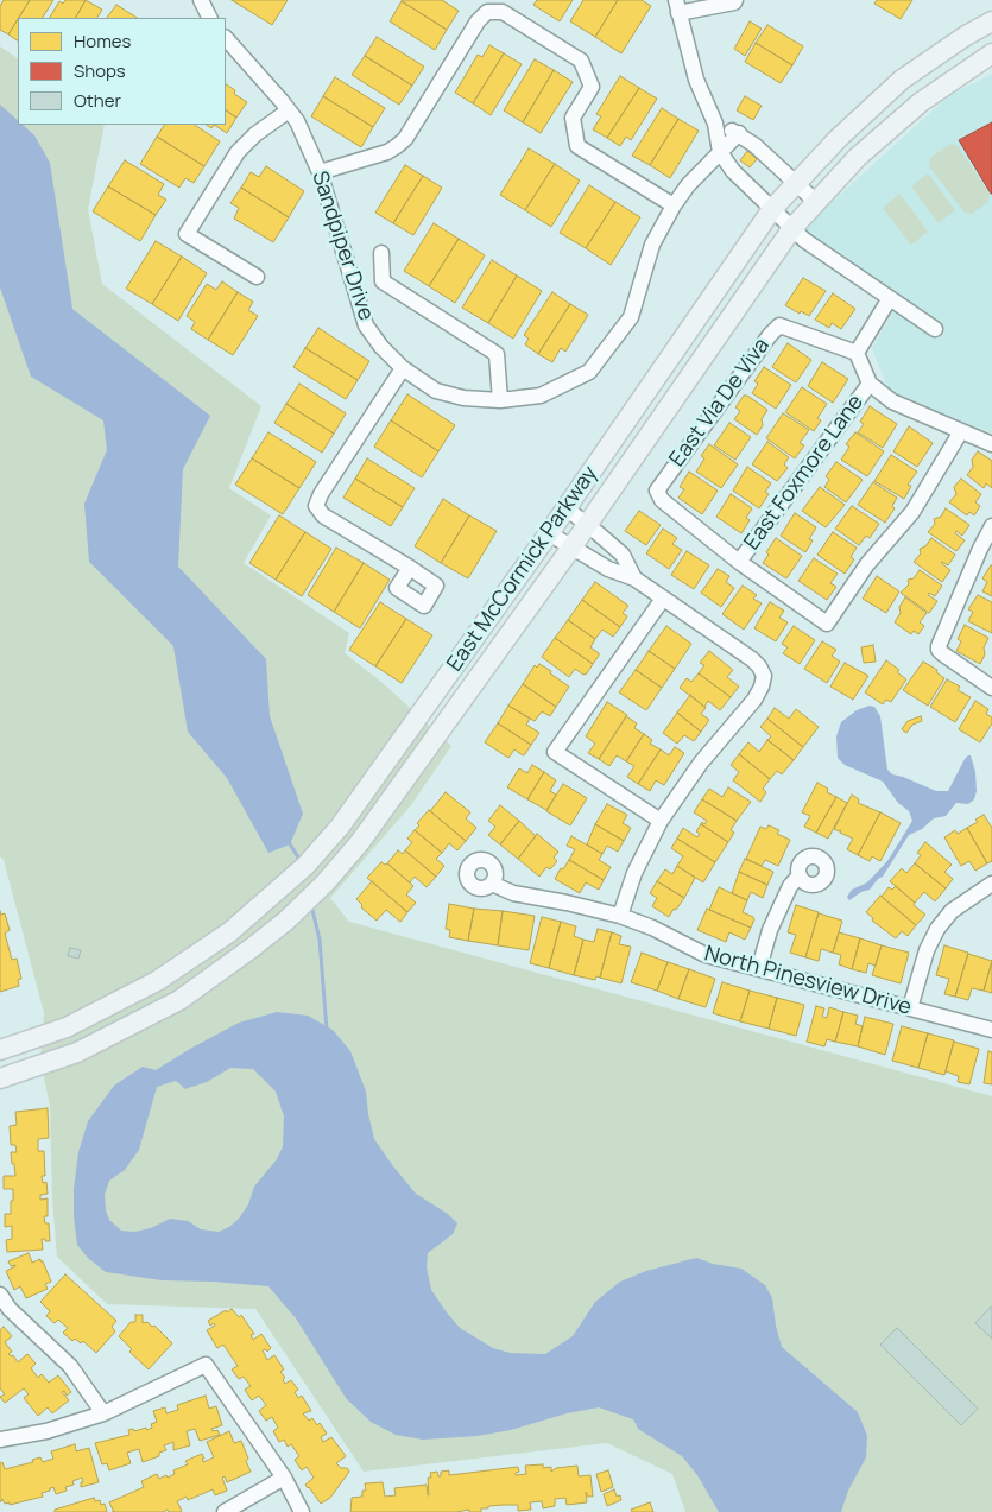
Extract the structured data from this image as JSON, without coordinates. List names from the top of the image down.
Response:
{
  "streets": {
    "main road": ["East McCormick Parkway"],
    "street": [
      "Sandpiper Drive",
      "East Via De Viva",
      "East Foxmore Lane",
      "North Pinesview Drive"
    ]
  },
  "crossings": [
    ["East Via De Viva", "East Foxmore Lane"]
  ],
  "legend": ["Homes", "Shops", "Other"]
}
